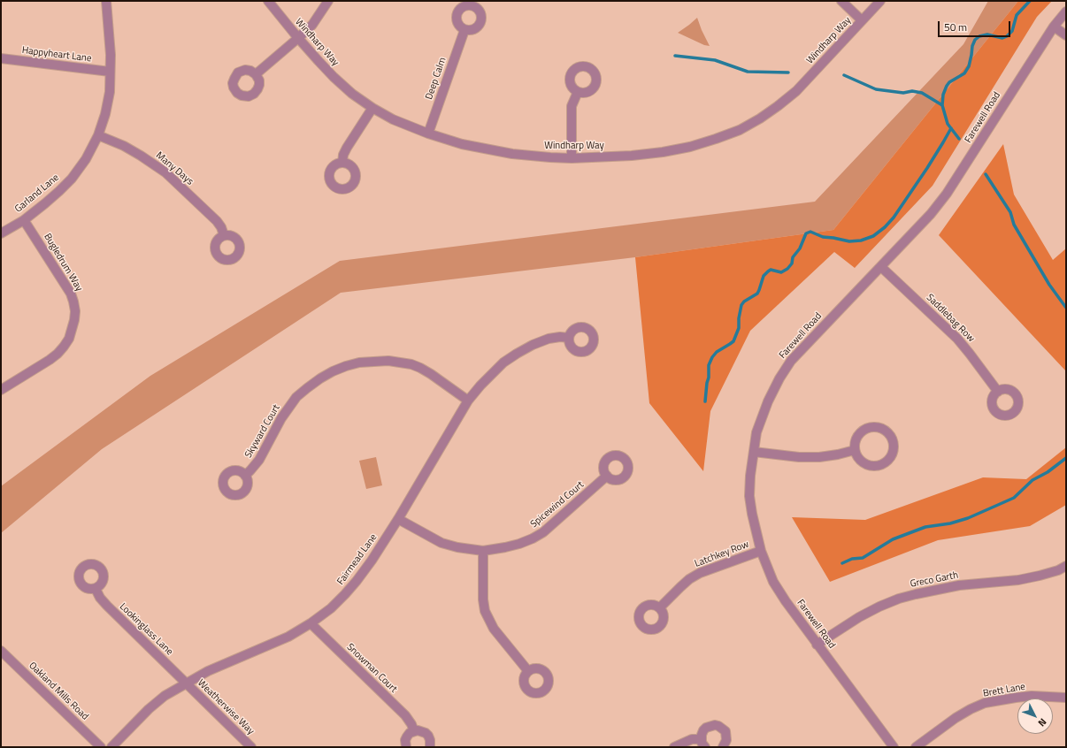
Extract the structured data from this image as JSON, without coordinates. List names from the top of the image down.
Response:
{
  "streets": {
    "street": [
      "Windharp Way",
      "Happyheart Lane",
      "Deep Calm",
      "Farewell Road",
      "Many Days",
      "Garland Lane",
      "Bugledrum Way",
      "Saddlebag Row",
      "Skyward Court",
      "Spicewind Court",
      "Latchkey Row",
      "Fairmead Lane",
      "Greco Garth",
      "Lookinglass Lane",
      "Snowman Court",
      "Brett Lane",
      "Oakland Mills Road",
      "Weatherwise Way"
    ]
  },
  "crossings": [
    ["Windharp Way", "Deep Calm"],
    ["Happyheart Lane", "Garland Lane"],
    ["Farewell Road", "Saddlebag Row"],
    ["Farewell Road", "Latchkey Row"],
    ["Farewell Road", "Greco Garth"],
    ["Many Days", "Garland Lane"],
    ["Garland Lane", "Bugledrum Way"],
    ["Skyward Court", "Fairmead Lane"],
    ["Spicewind Court", "Fairmead Lane"],
    ["Fairmead Lane", "Lookinglass Lane"],
    ["Fairmead Lane", "Snowman Court"],
    ["Fairmead Lane", "Weatherwise Way"],
    ["Lookinglass Lane", "Weatherwise Way"]
  ],
  "scale_bar": "50 m",
  "north": "bottom right"
}
